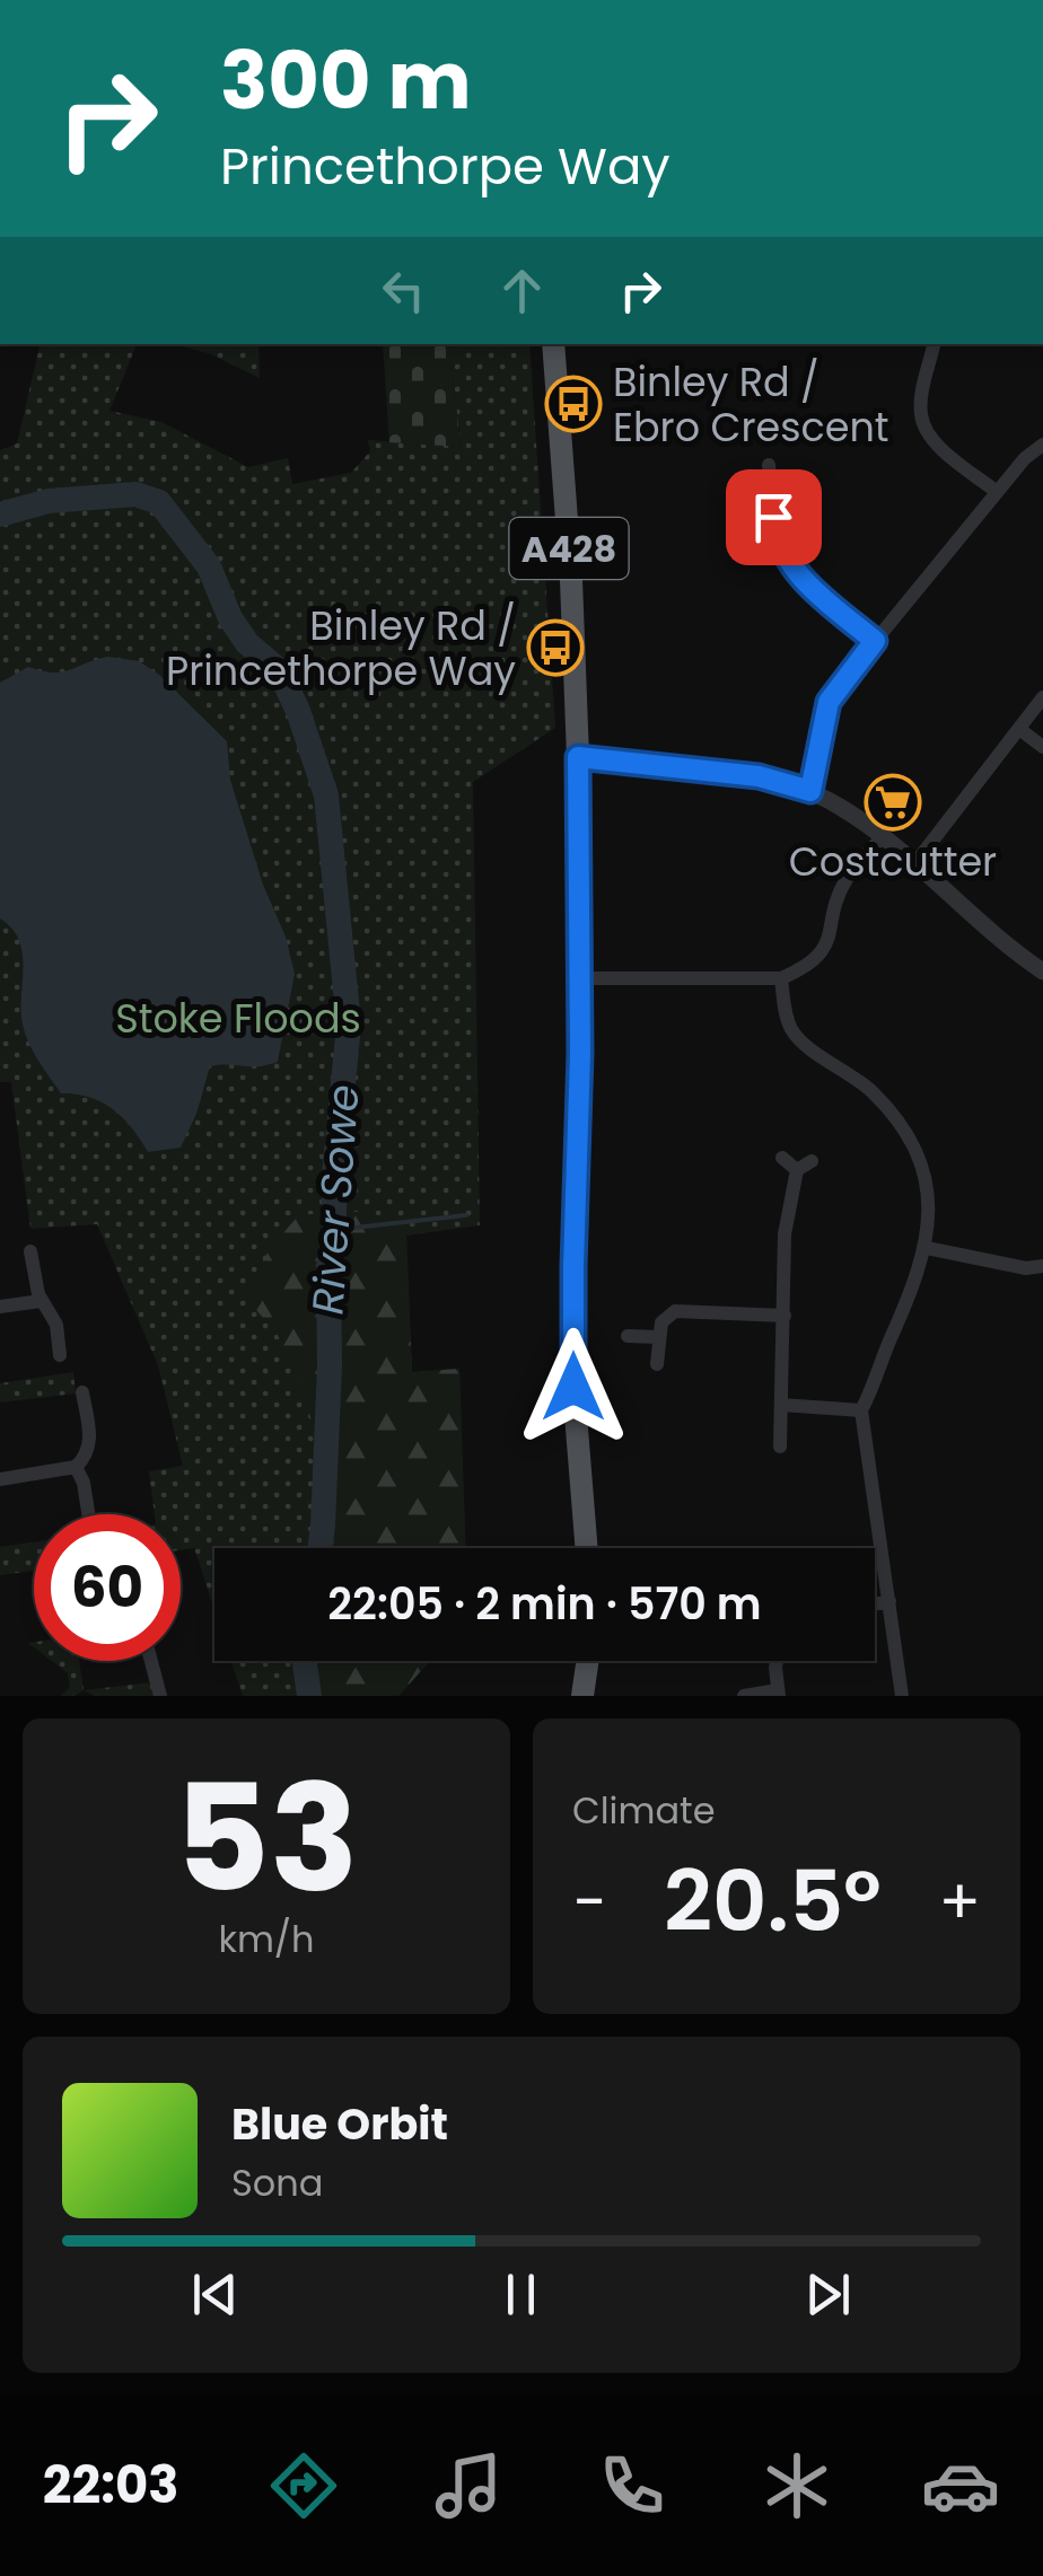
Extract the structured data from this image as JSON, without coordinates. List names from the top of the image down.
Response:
{
  "streets": {
    "main road": ["A428"]
  },
  "water": ["River Sowe"],
  "parks": ["Stoke Floods"],
  "places": {
    "bus stop": ["Binley Rd / Ebro Crescent", "Binley Rd / Princethorpe Way"],
    "supermarket": ["Costcutter"]
  },
  "page": {
    "turn": ["300 m", "Princethorpe Way"],
    "limit": "60",
    "trip": "22:05 · 2 min · 570 m",
    "tile": [
      ["53", "km/h"],
      "Climate"
    ],
    "heat": ["−", "20.5°", "+"],
    "song": ["Blue Orbit", "Sona"],
    "tabs": "22:03"
  }
}
